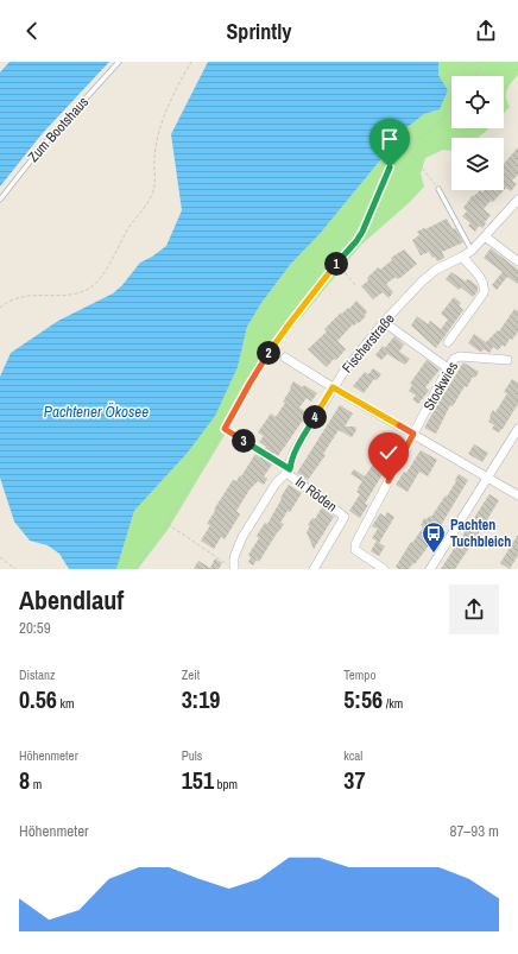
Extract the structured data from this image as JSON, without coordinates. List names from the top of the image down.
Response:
{
  "streets": {
    "street": ["Fischerstraße", "Stockwies", "In Röden"],
    "lane": ["Zum Bootshaus"]
  },
  "crossings": [
    ["Fischerstraße", "In Röden"]
  ],
  "water": ["Pachtener Ökosee"],
  "places": {
    "bus stop": ["Pachten Tuchbleich"]
  },
  "page": {
    "header": "Sprintly",
    "pins": [
      "1",
      "2",
      "4",
      "3"
    ],
    "heading": ["Abendlauf", "20:59"],
    "stats": [
      ["Distanz", "0.56 km"],
      ["Zeit", "3:19"],
      ["Tempo", "5:56 /km"],
      ["Höhenmeter", "8 m"],
      ["Puls", "151 bpm"],
      ["kcal", "37"]
    ],
    "chart": ["Höhenmeter", "87–93 m"]
  }
}
